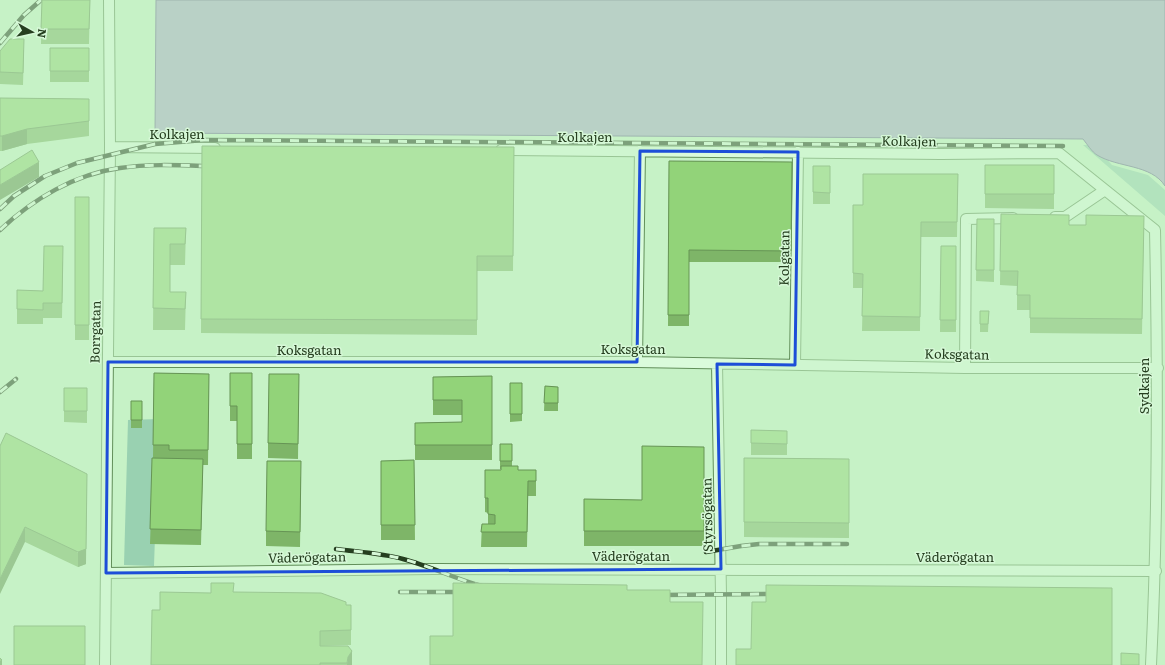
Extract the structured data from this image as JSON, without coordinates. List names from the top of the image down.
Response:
{
  "streets": {
    "street": [
      "Kolkajen",
      "Kolgatan",
      "Borrgatan",
      "Koksgatan",
      "Sydkajen",
      "Styrsögatan",
      "Väderögatan"
    ]
  },
  "crossings": [
    ["Kolkajen", "Kolgatan"],
    ["Kolkajen", "Borrgatan"],
    ["Kolkajen", "Sydkajen"],
    ["Kolgatan", "Koksgatan"],
    ["Borrgatan", "Koksgatan"],
    ["Borrgatan", "Väderögatan"],
    ["Koksgatan", "Sydkajen"],
    ["Koksgatan", "Styrsögatan"],
    ["Sydkajen", "Väderögatan"],
    ["Styrsögatan", "Väderögatan"]
  ],
  "north": "right"
}
